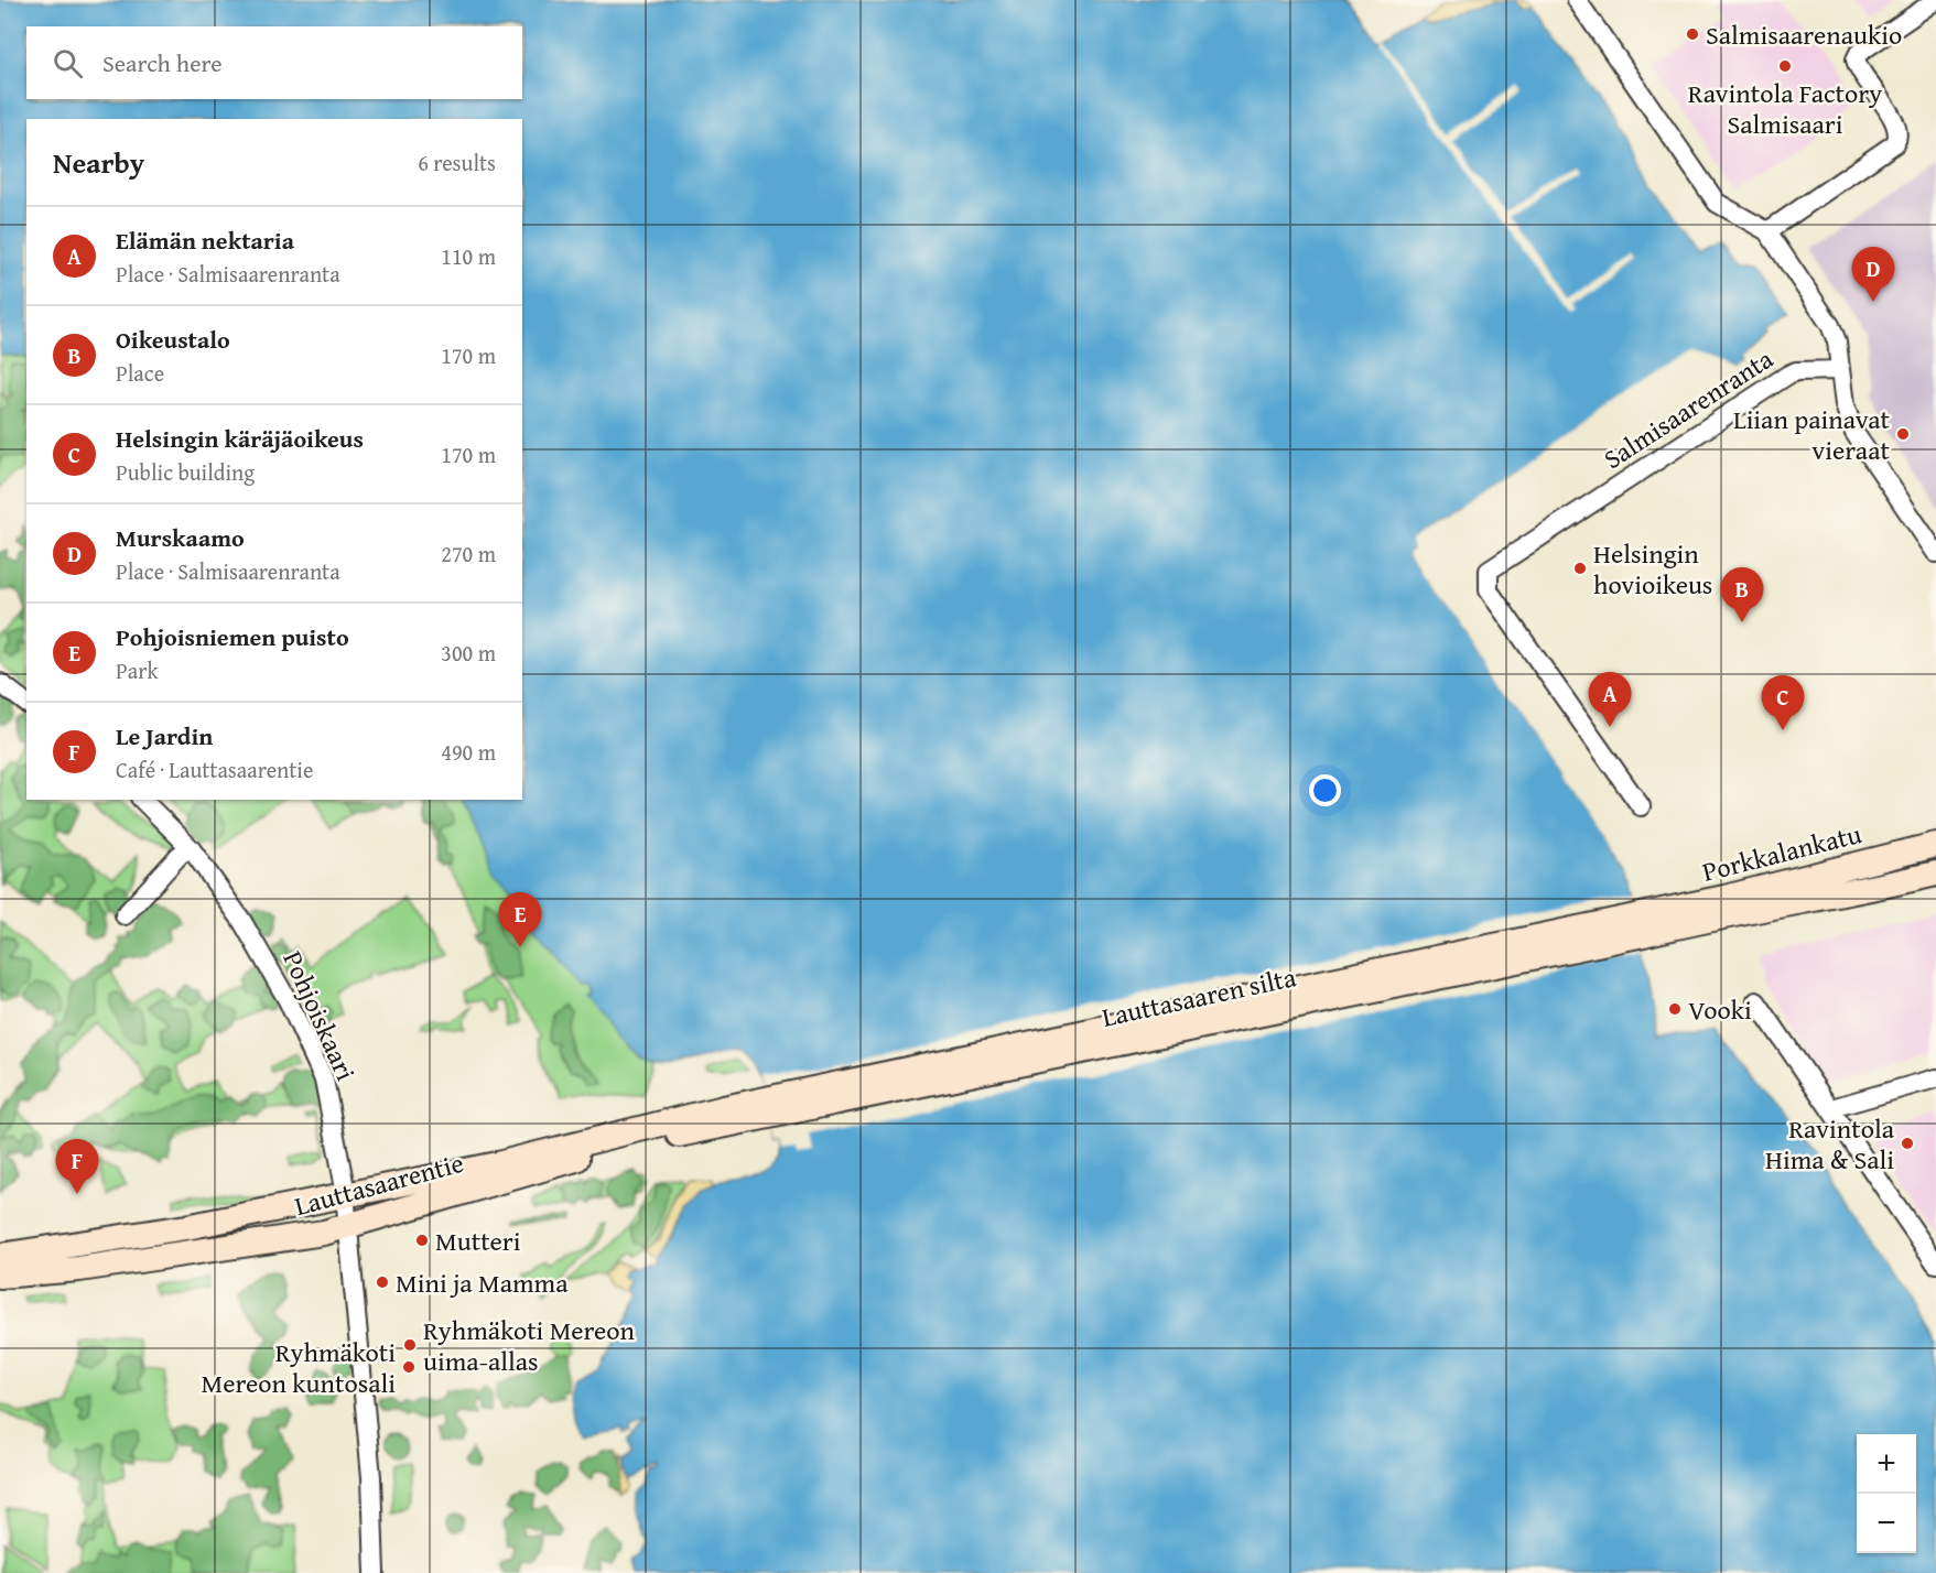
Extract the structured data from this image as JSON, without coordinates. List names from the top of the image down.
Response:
{
  "streets": {
    "main road": ["Porkkalankatu", "Lauttasaaren silta", "Lauttasaarentie"],
    "street": ["Salmisaarenranta", "Pohjoiskaari"]
  },
  "crossings": [
    ["Porkkalankatu", "Lauttasaaren silta"],
    ["Lauttasaaren silta", "Lauttasaarentie"],
    ["Pohjoiskaari", "Lauttasaarentie"]
  ],
  "places": [
    "Salmisaarenaukio",
    "Ravintola Factory Salmisaari",
    "Liian painavat vieraat",
    "Helsingin hovioikeus",
    "Vooki",
    "Ravintola Hima & Sali",
    "Mutteri",
    "Mini ja Mamma",
    "Ryhmäkoti Mereon uima-allas",
    "Ryhmäkoti Mereon kuntosali"
  ],
  "page": {
    "search": "Search here",
    "heading": ["Nearby", "6 results"],
    "list": [
      {
        "mark": "A",
        "name": "Elämän nektaria",
        "note": "Place · Salmisaarenranta",
        "value": "110 m"
      },
      {
        "mark": "B",
        "name": "Oikeustalo",
        "note": "Place",
        "value": "170 m"
      },
      {
        "mark": "C",
        "name": "Helsingin käräjäoikeus",
        "note": "Public building",
        "value": "170 m"
      },
      {
        "mark": "D",
        "name": "Murskaamo",
        "note": "Place · Salmisaarenranta",
        "value": "270 m"
      },
      {
        "mark": "E",
        "name": "Pohjoisniemen puisto",
        "note": "Park",
        "value": "300 m"
      },
      {
        "mark": "F",
        "name": "Le Jardin",
        "note": "Café · Lauttasaarentie",
        "value": "490 m"
      }
    ],
    "pins": [
      "D",
      "B",
      "A",
      "C",
      "E",
      "F"
    ],
    "map_buttons": ["+", "−"]
  }
}
